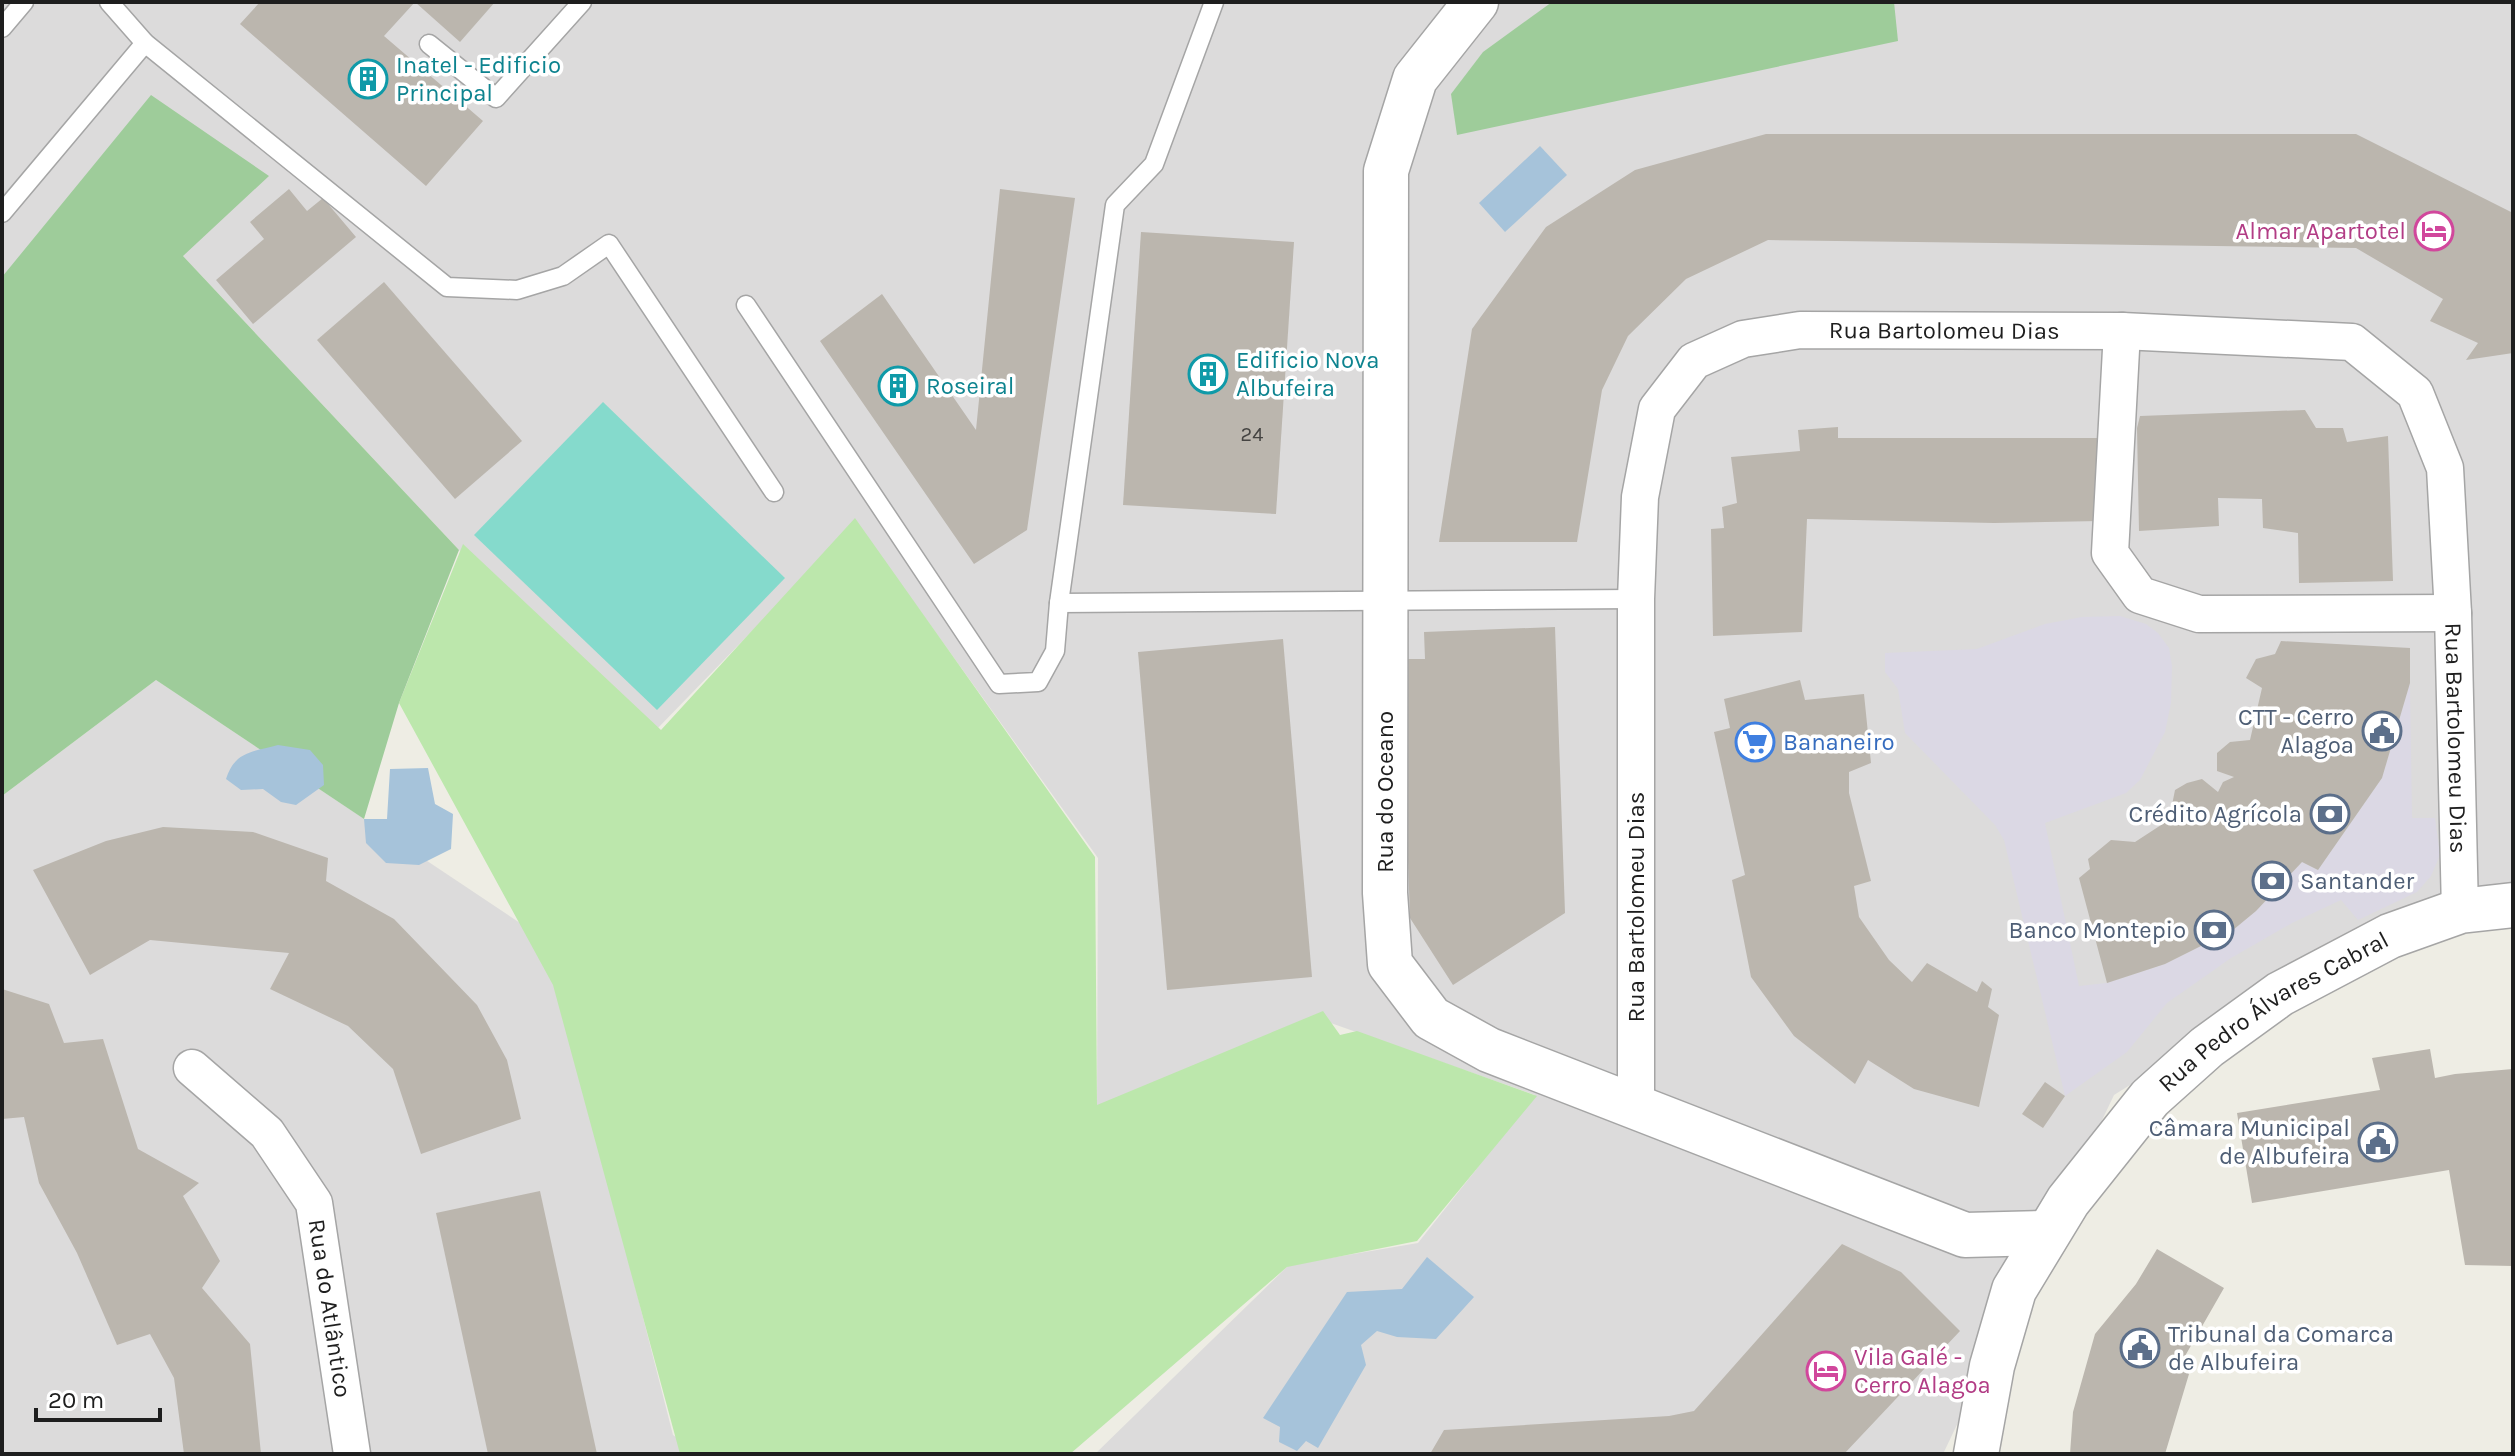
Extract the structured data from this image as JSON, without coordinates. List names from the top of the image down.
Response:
{
  "streets": {
    "street": [
      "Rua Bartolomeu Dias",
      "Rua do Oceano",
      "Rua Pedro Álvares Cabral",
      "Rua do Atlântico"
    ]
  },
  "crossings": [
    ["Rua Bartolomeu Dias", "Rua do Oceano"],
    ["Rua Bartolomeu Dias", "Rua Pedro Álvares Cabral"]
  ],
  "places": {
    "building": ["Inatel - Edificio Principal", "Edificio Nova Albufeira", "Roseiral"],
    "hotel": ["Almar Apartotel", "Vila Galé - Cerro Alagoa"],
    "public building": ["CTT - Cerro Alagoa", "Câmara Municipal de Albufeira", "Tribunal da Comarca de Albufeira"],
    "supermarket": ["Bananeiro"],
    "bank": ["Crédito Agrícola", "Santander", "Banco Montepio"]
  },
  "house_numbers": ["24"],
  "scale_bar": "20 m"
}
